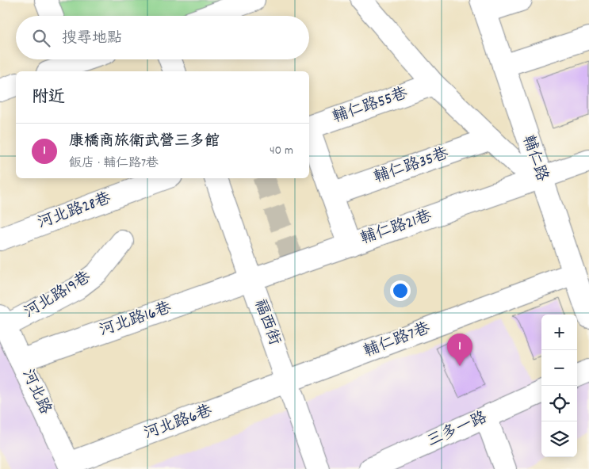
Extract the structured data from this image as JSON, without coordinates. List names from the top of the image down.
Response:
{
  "streets": {
    "street": [
      "輔仁路55巷",
      "輔仁路",
      "輔仁路35巷",
      "河北路28巷",
      "輔仁路21巷",
      "河北路19巷",
      "河北路16巷",
      "福西街",
      "輔仁路7巷",
      "河北路",
      "河北路6巷",
      "三多一路"
    ]
  },
  "crossings": [
    ["輔仁路", "輔仁路21巷"],
    ["輔仁路", "輔仁路7巷"],
    ["輔仁路21巷", "河北路16巷"],
    ["輔仁路21巷", "福西街"],
    ["河北路19巷", "河北路"],
    ["河北路16巷", "福西街"],
    ["河北路16巷", "河北路"],
    ["福西街", "輔仁路7巷"],
    ["福西街", "河北路6巷"],
    ["輔仁路7巷", "河北路6巷"],
    ["河北路", "河北路6巷"]
  ],
  "page": {
    "search": "搜尋地點",
    "heading": "附近",
    "list": [
      {
        "mark": "1",
        "name": "康橋商旅衛武營三多館",
        "note": "飯店 · 輔仁路7巷",
        "value": "40 m"
      }
    ],
    "map_buttons": ["+", "−"],
    "pins": "1"
  }
}
